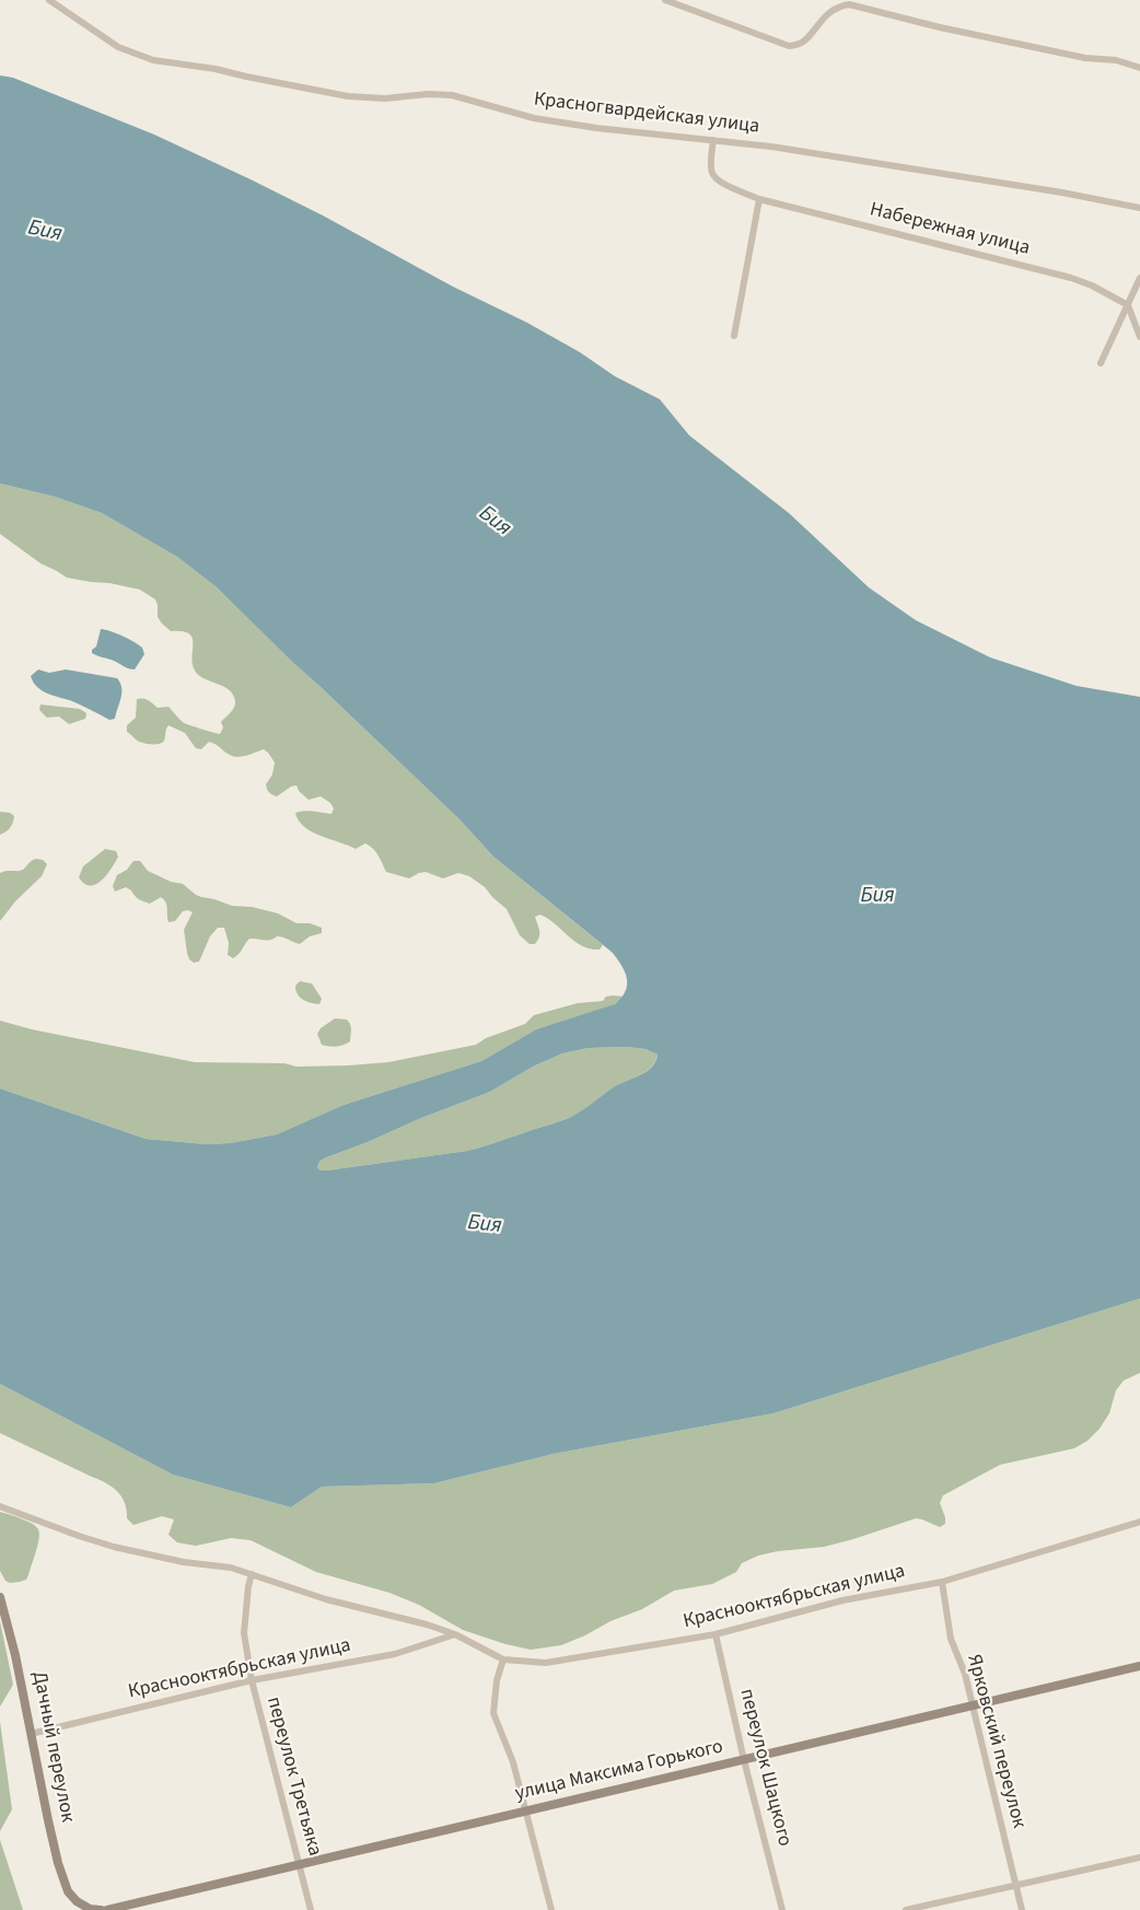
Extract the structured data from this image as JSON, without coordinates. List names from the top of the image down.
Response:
{
  "streets": {
    "main road": ["Дачный переулок", "улица Максима Горького"],
    "street": [
      "Красногвардейская улица",
      "Набережная улица",
      "Краснооктябрьская улица",
      "Ярковский переулок",
      "переулок Шацкого",
      "переулок Третьяка"
    ]
  },
  "crossings": [
    ["Красногвардейская улица", "Набережная улица"],
    ["Краснооктябрьская улица", "Ярковский переулок"],
    ["Краснооктябрьская улица", "Дачный переулок"],
    ["Краснооктябрьская улица", "переулок Шацкого"],
    ["Краснооктябрьская улица", "переулок Третьяка"],
    ["Ярковский переулок", "улица Максима Горького"],
    ["переулок Шацкого", "улица Максима Горького"],
    ["улица Максима Горького", "переулок Третьяка"]
  ],
  "water": ["Бия"]
}
